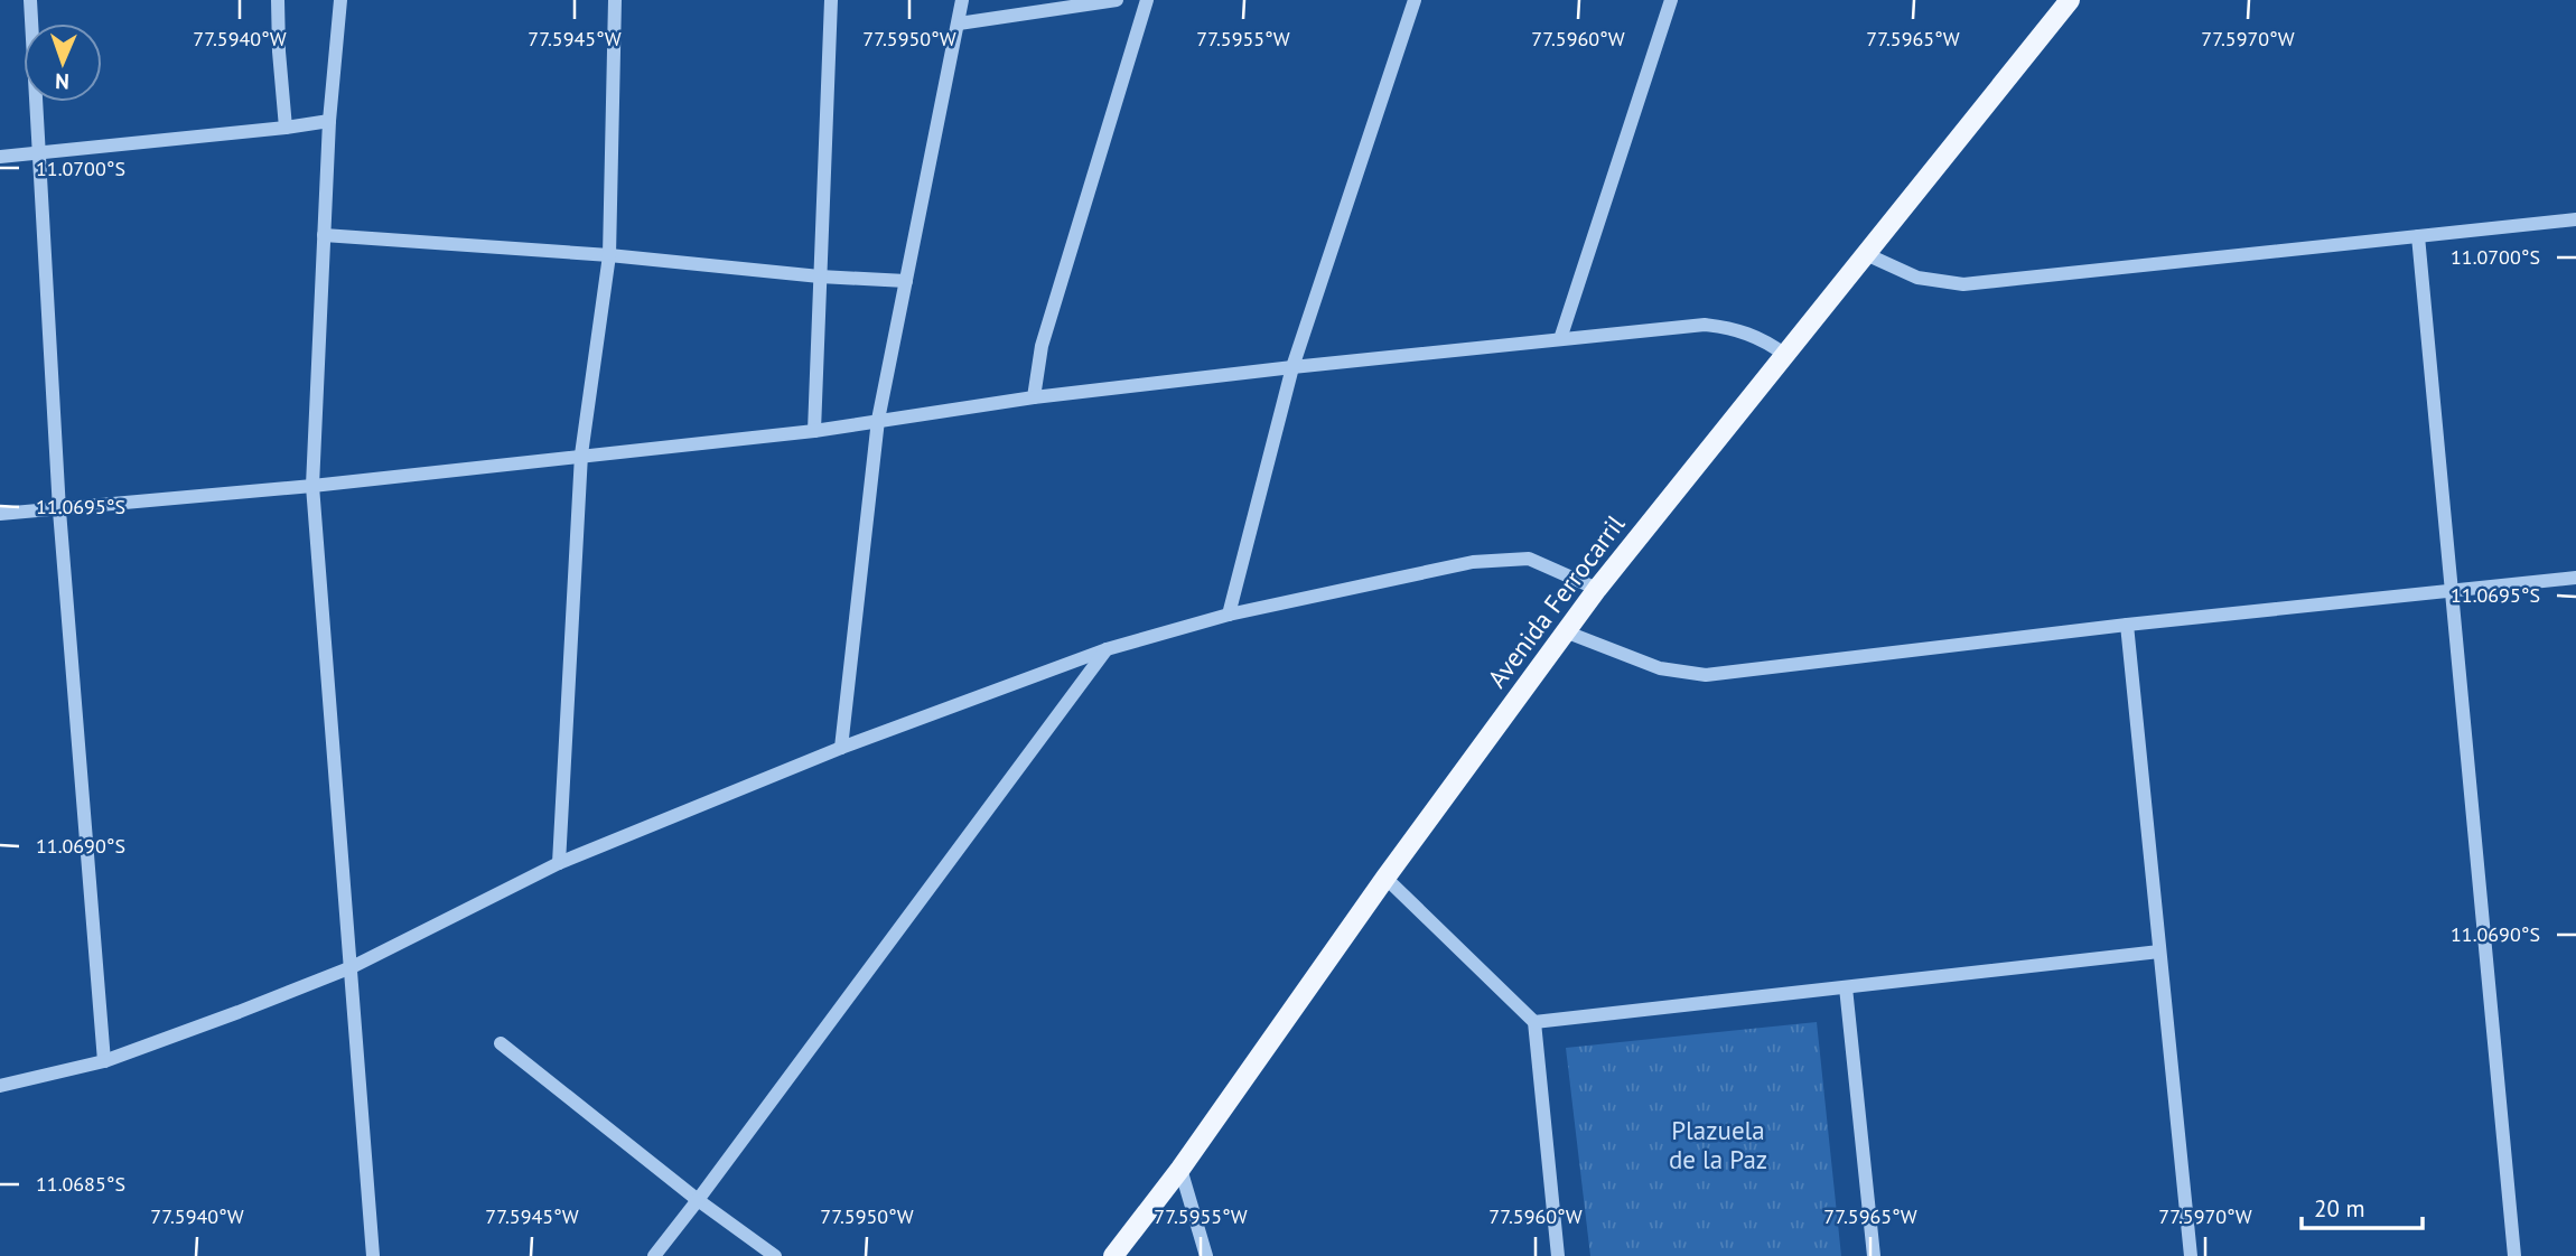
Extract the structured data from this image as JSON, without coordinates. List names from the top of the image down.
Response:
{
  "streets": {
    "main road": ["Avenida Ferrocarril"]
  },
  "parks": ["Plazuela de la Paz"],
  "scale_bar": "20 m",
  "north": "bottom",
  "coordinates": [
    "77.5940°W",
    "77.5945°W",
    "77.5950°W",
    "77.5955°W",
    "77.5960°W",
    "77.5965°W",
    "77.5970°W",
    "11.0700°S",
    "11.0695°S",
    "11.0690°S",
    "11.0685°S"
  ]
}
